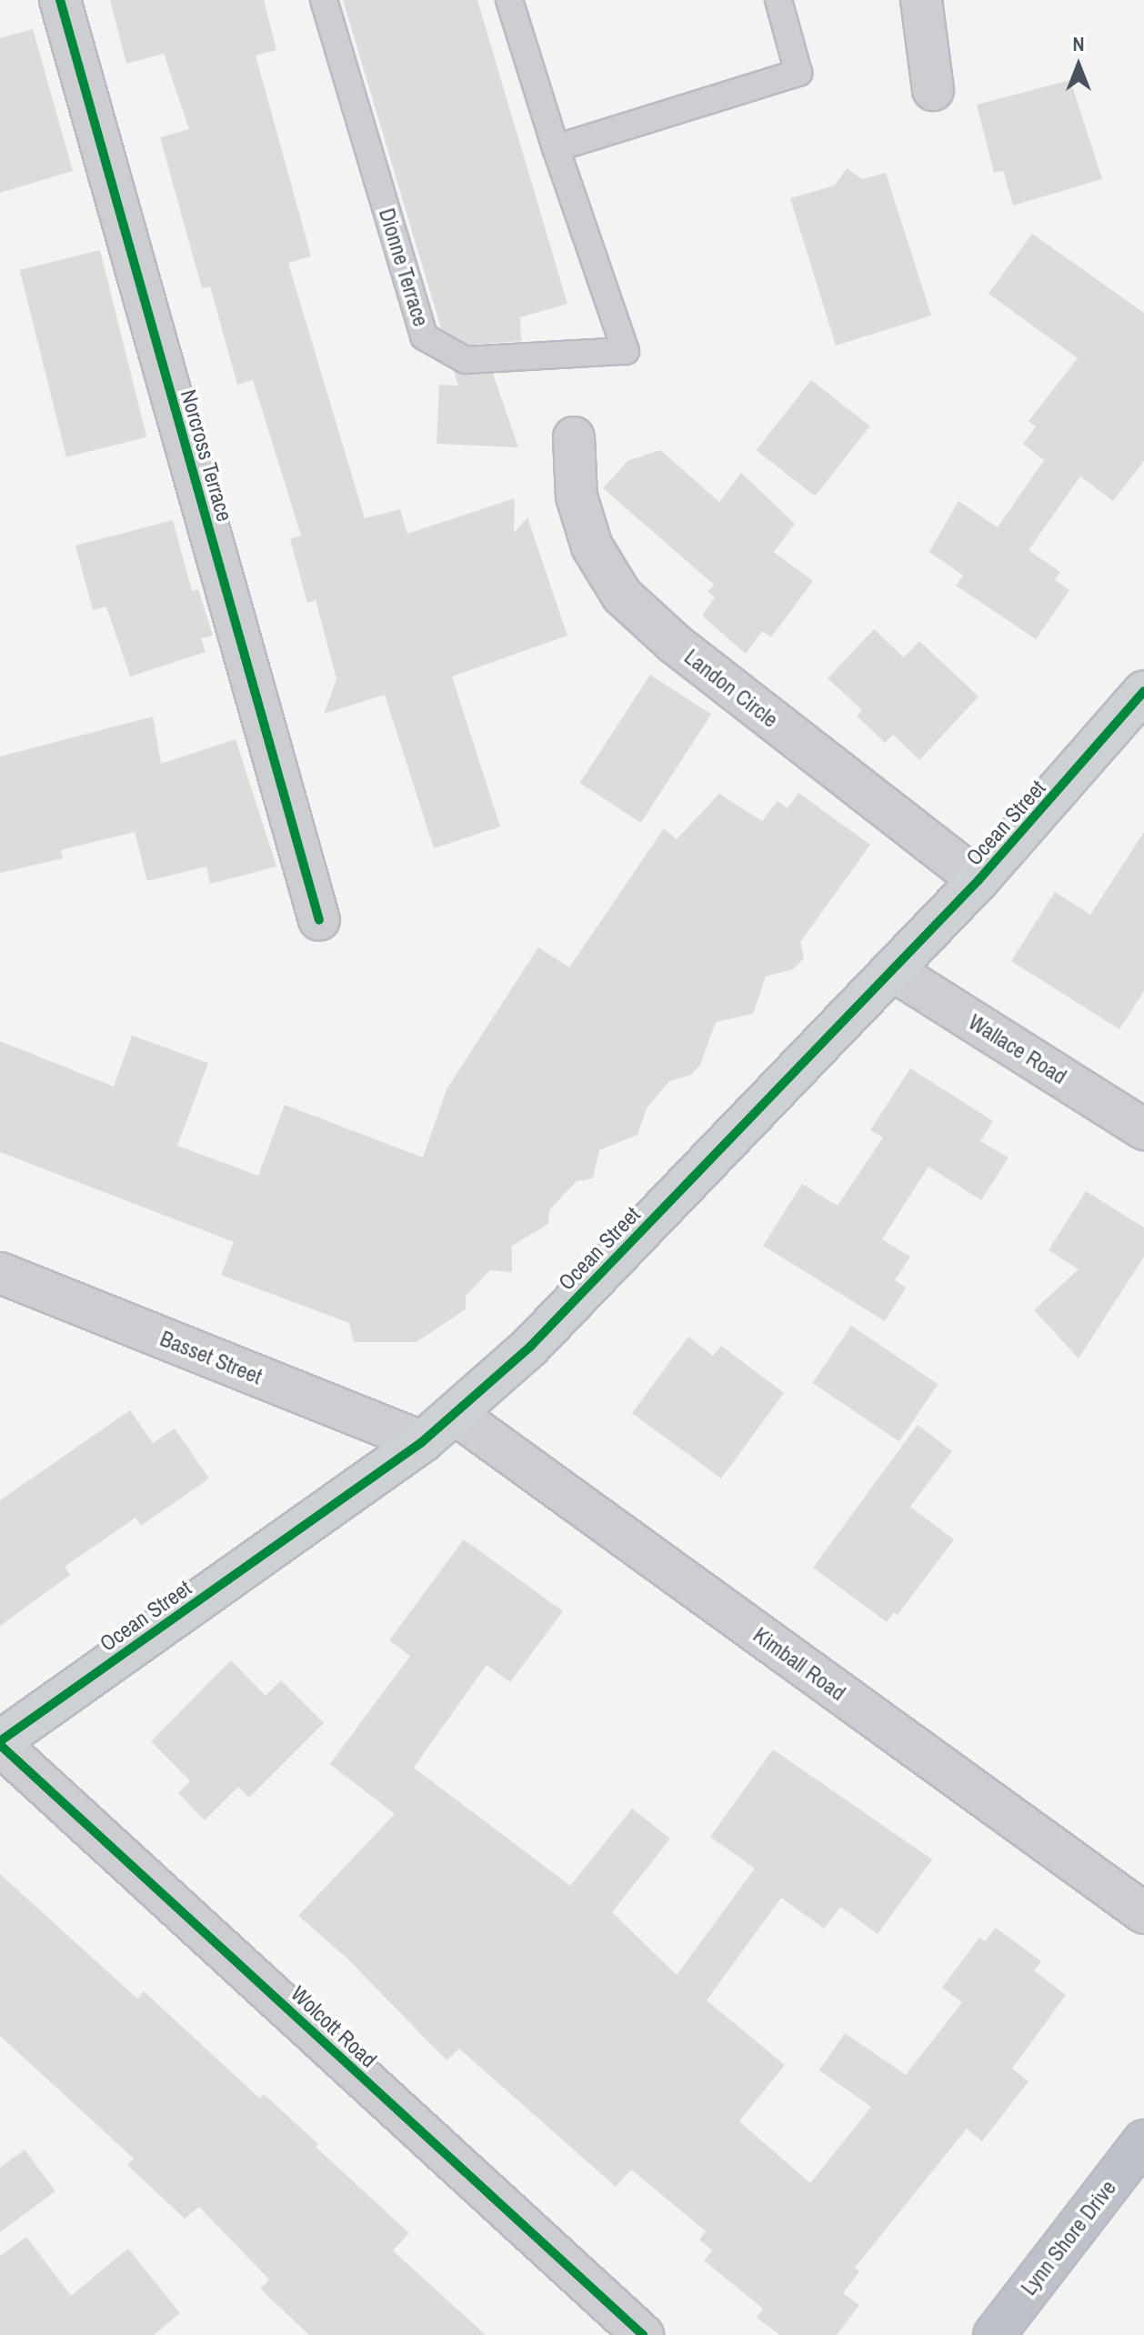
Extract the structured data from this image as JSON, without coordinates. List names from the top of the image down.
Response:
{
  "streets": {
    "highway": ["Lynn Shore Drive"],
    "street": [
      "Norcross Terrace",
      "Landon Circle",
      "Ocean Street",
      "Wallace Road",
      "Basset Street",
      "Kimball Road",
      "Wolcott Road"
    ],
    "lane": ["Dionne Terrace"]
  },
  "crossings": [
    ["Landon Circle", "Ocean Street"],
    ["Ocean Street", "Wallace Road"],
    ["Ocean Street", "Basset Street"],
    ["Ocean Street", "Kimball Road"],
    ["Ocean Street", "Wolcott Road"]
  ],
  "north": "top"
}
